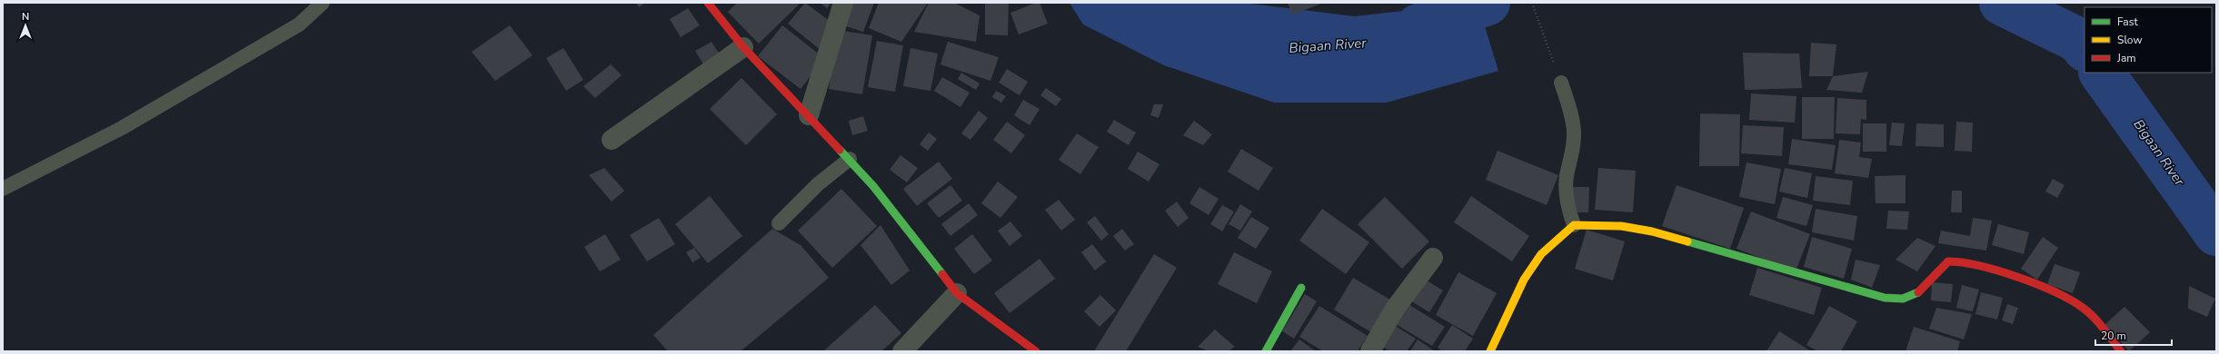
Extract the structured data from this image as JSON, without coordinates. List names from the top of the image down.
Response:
{
  "water": ["Bigaan River"],
  "legend": ["Fast", "Slow", "Jam"],
  "scale_bar": "20 m",
  "north": "top"
}
